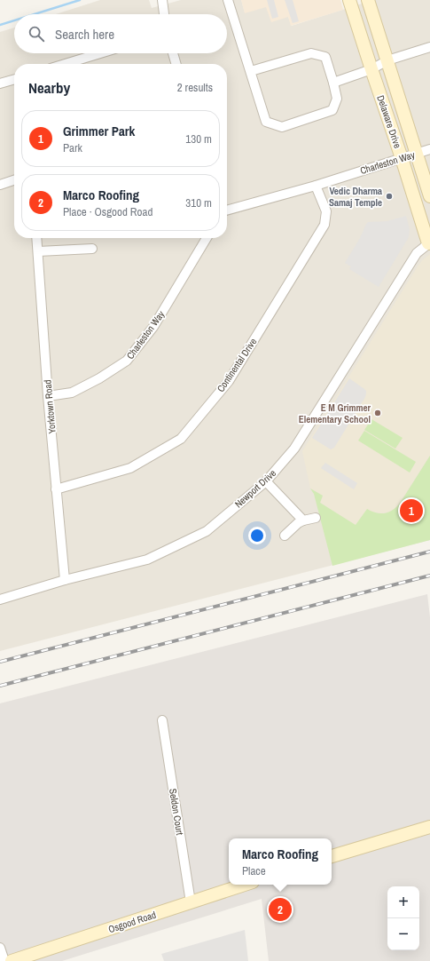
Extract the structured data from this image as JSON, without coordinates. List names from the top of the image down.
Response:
{
  "streets": {
    "street": [
      "Delaware Drive",
      "Charleston Way",
      "Continental Drive",
      "Yorktown Road",
      "Newport Drive",
      "Seldon Court",
      "Osgood Road"
    ]
  },
  "crossings": [
    ["Delaware Drive", "Charleston Way"],
    ["Delaware Drive", "Newport Drive"],
    ["Charleston Way", "Continental Drive"],
    ["Charleston Way", "Yorktown Road"],
    ["Continental Drive", "Yorktown Road"],
    ["Yorktown Road", "Newport Drive"],
    ["Seldon Court", "Osgood Road"]
  ],
  "places": ["Vedic Dharma Samaj Temple", "E M Grimmer Elementary School"],
  "page": {
    "search": "Search here",
    "heading": ["Nearby", "2 results"],
    "list": [
      {
        "mark": "1",
        "name": "Grimmer Park",
        "note": "Park",
        "value": "130 m"
      },
      {
        "mark": "2",
        "name": "Marco Roofing",
        "note": "Place · Osgood Road",
        "value": "310 m"
      }
    ],
    "pins": ["1", "2"],
    "popup": ["Marco Roofing", "Place"],
    "map_buttons": ["+", "−"]
  }
}
